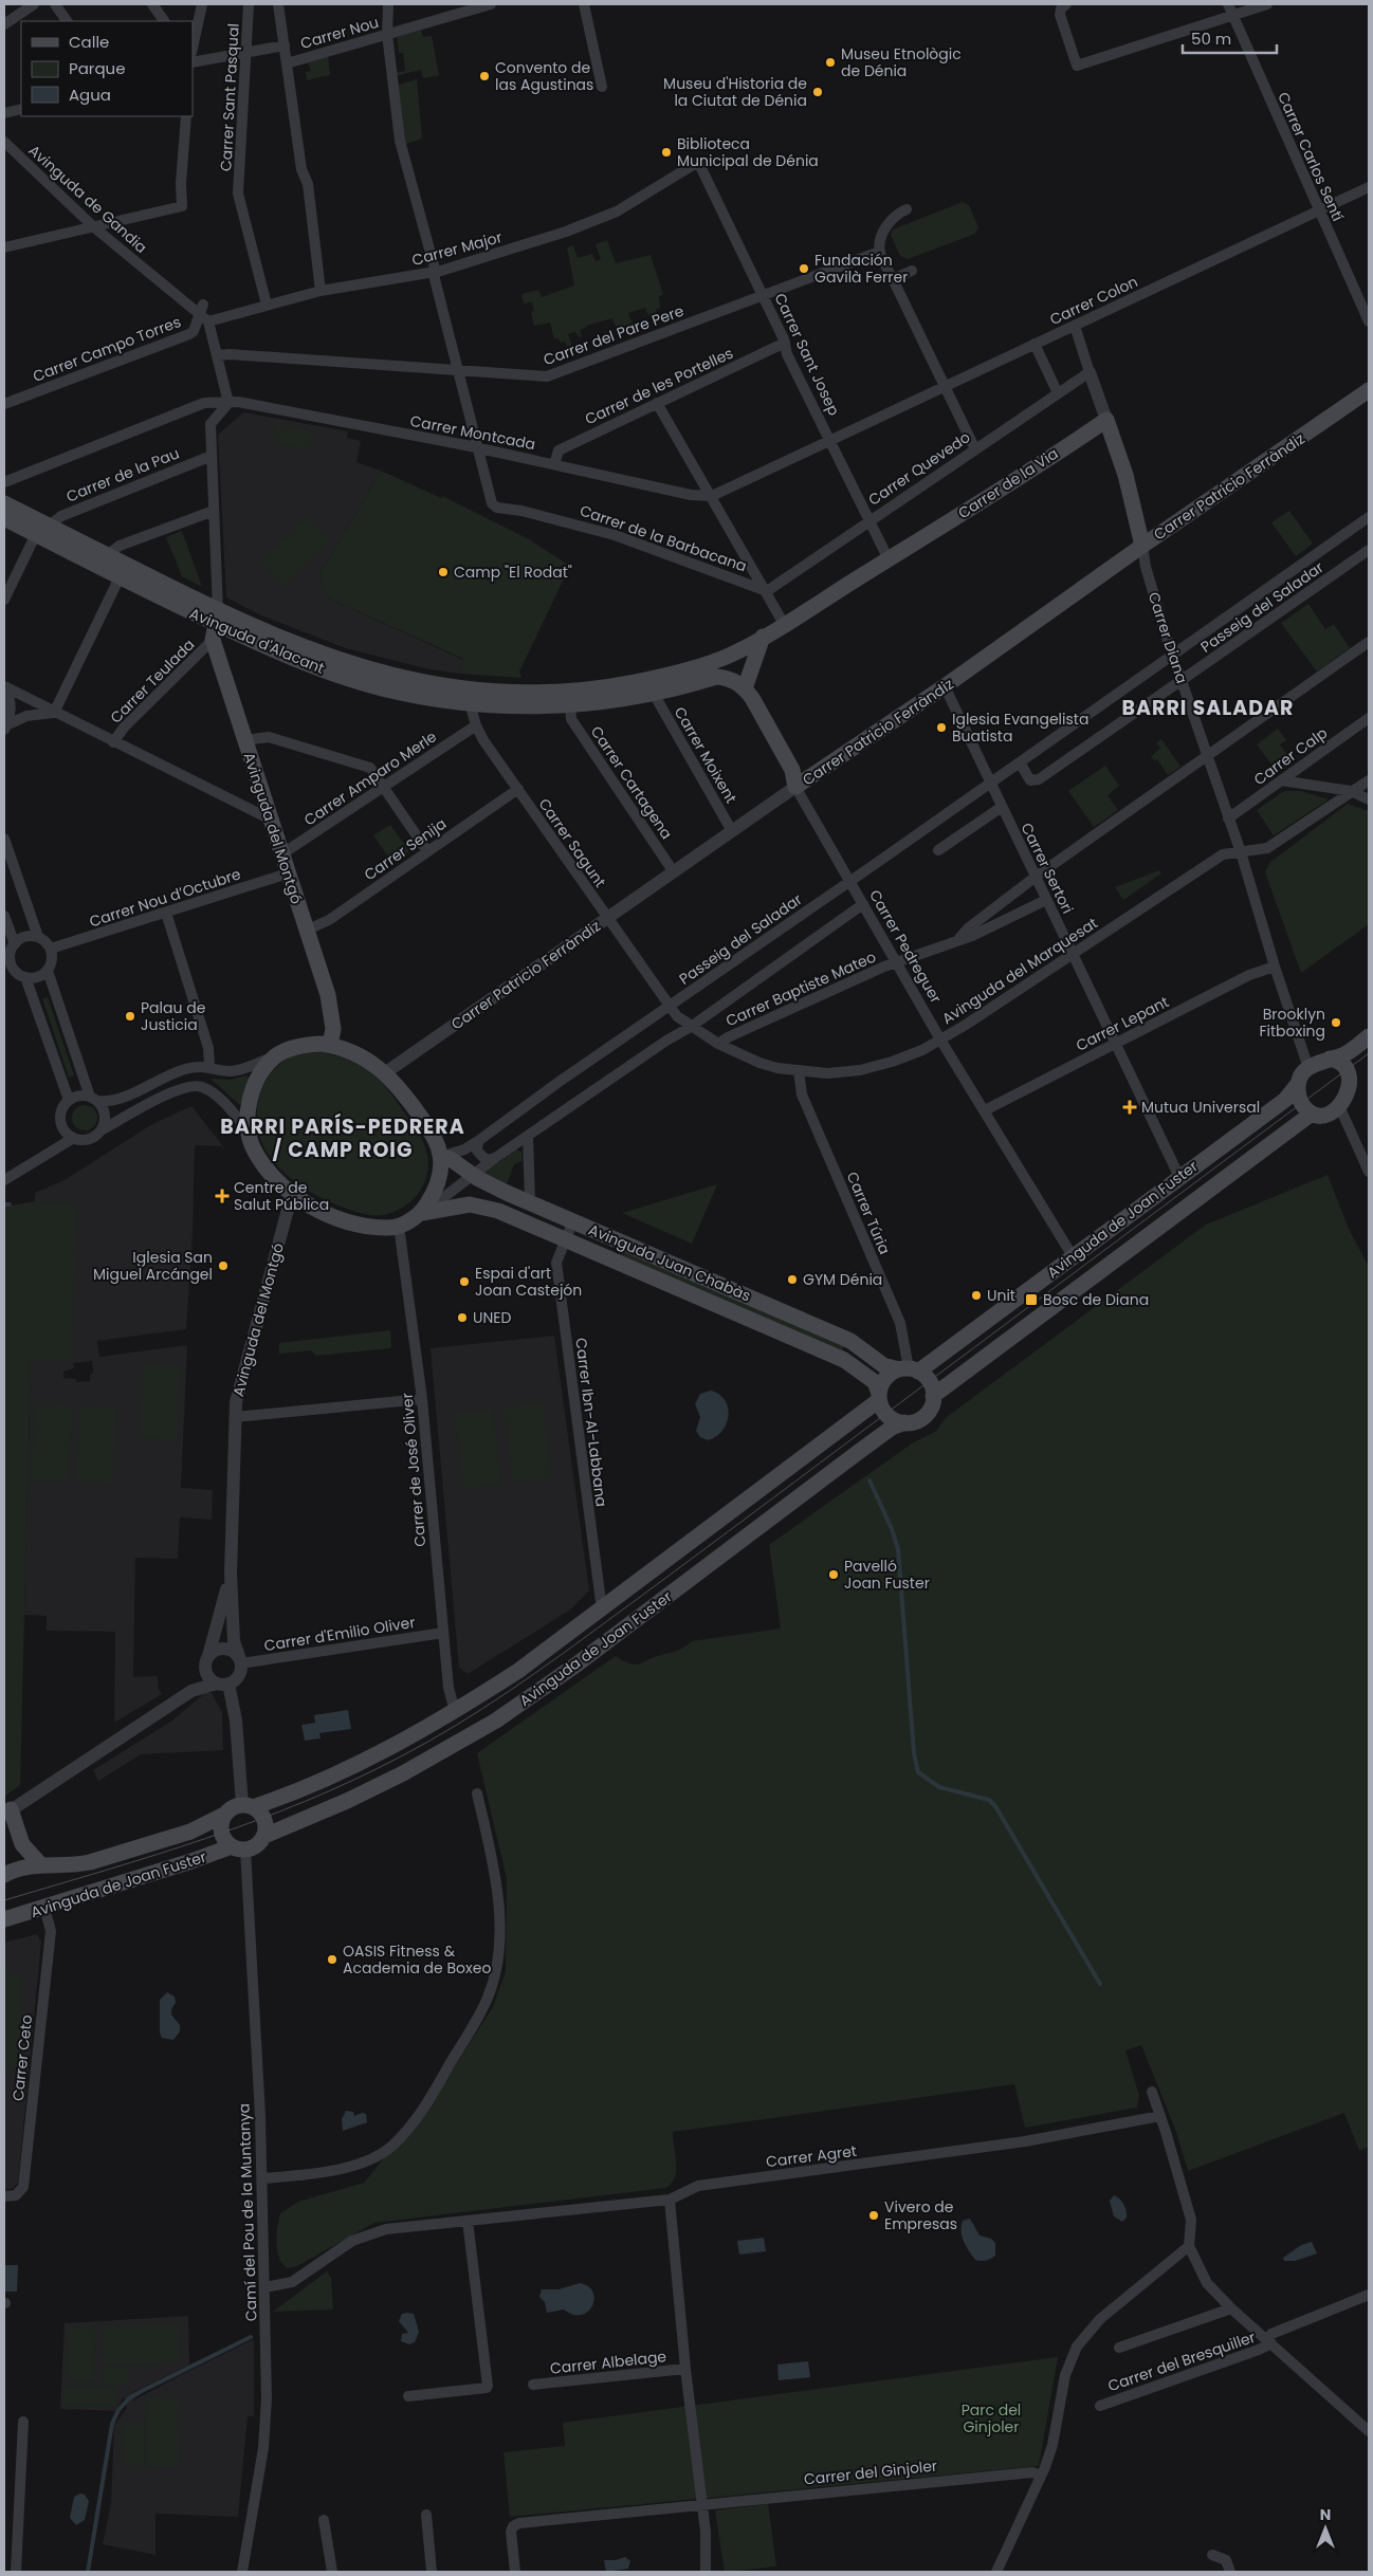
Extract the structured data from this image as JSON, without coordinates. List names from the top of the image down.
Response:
{
  "streets": {
    "main road": [
      "Carrer de la Via",
      "Carrer Patricio Ferràndiz",
      "Carrer Diana",
      "Avinguda d'Alacant",
      "Avinguda del Montgó",
      "Avinguda de Joan Fuster",
      "Avinguda Juan Chabàs"
    ],
    "street": [
      "Carrer Nou",
      "Carrer Sant Pasqual",
      "Carrer Carlos Sentí",
      "Avinguda de Gandia",
      "Carrer Major",
      "Carrer Colon",
      "Carrer del Pare Pere",
      "Carrer Campo Torres",
      "Carrer Sant Josep",
      "Carrer de les Portelles",
      "Carrer Montcada",
      "Carrer Quevedo",
      "Carrer de la Pau",
      "Carrer de la Barbacana",
      "Passeig del Saladar",
      "Carrer Teulada",
      "Carrer Moixent",
      "Carrer Calp",
      "Carrer Amparo Merle",
      "Carrer Cartagena",
      "Carrer Sagunt",
      "Carrer Senija",
      "Carrer Sertori",
      "Carrer Nou d’Octubre",
      "Carrer Pedreguer",
      "Avinguda del Marquesat",
      "Carrer Baptiste Mateo",
      "Carrer Lepant",
      "Carrer Túria",
      "Carrer Ibn-Al-Labbana",
      "Carrer de José Oliver",
      "Carrer d'Emilio Oliver",
      "Carrer Ceto",
      "Carrer Agret",
      "Camí del Pou de la Muntanya",
      "Carrer del Bresquiller",
      "Carrer Albelage",
      "Carrer del Ginjoler"
    ]
  },
  "crossings": [
    ["Carrer Sant Pasqual", "Carrer Major"],
    ["Carrer Carlos Sentí", "Carrer Colon"],
    ["Avinguda de Gandia", "Carrer Major"],
    ["Avinguda de Gandia", "Carrer Campo Torres"],
    ["Carrer Major", "Carrer Sant Josep"],
    ["Carrer Colon", "Carrer Sant Josep"],
    ["Carrer Colon", "Carrer Montcada"],
    ["Carrer Colon", "Carrer Diana"],
    ["Carrer del Pare Pere", "Carrer Sant Josep"],
    ["Carrer Sant Josep", "Carrer de les Portelles"],
    ["Carrer Sant Josep", "Carrer Quevedo"],
    ["Carrer Sant Josep", "Carrer de la Via"],
    ["Carrer de les Portelles", "Carrer Montcada"],
    ["Carrer Montcada", "Carrer de la Barbacana"],
    ["Carrer Quevedo", "Carrer de la Barbacana"],
    ["Carrer Quevedo", "Carrer Diana"],
    ["Carrer de la Pau", "Avinguda d'Alacant"],
    ["Carrer de la Via", "Carrer Diana"],
    ["Carrer Patricio Ferràndiz", "Passeig del Saladar"],
    ["Carrer Patricio Ferràndiz", "Carrer Diana"],
    ["Carrer Patricio Ferràndiz", "Carrer Moixent"],
    ["Carrer Patricio Ferràndiz", "Carrer Cartagena"],
    ["Carrer Patricio Ferràndiz", "Avinguda del Montgó"],
    ["Carrer Patricio Ferràndiz", "Carrer Sagunt"],
    ["Carrer Patricio Ferràndiz", "Carrer Sertori"],
    ["Carrer Patricio Ferràndiz", "Carrer Pedreguer"],
    ["Carrer Patricio Ferràndiz", "Avinguda Juan Chabàs"],
    ["Carrer Patricio Ferràndiz", "Carrer de José Oliver"],
    ["Passeig del Saladar", "Carrer Diana"],
    ["Passeig del Saladar", "Avinguda del Montgó"],
    ["Passeig del Saladar", "Carrer Sagunt"],
    ["Passeig del Saladar", "Carrer Sertori"],
    ["Passeig del Saladar", "Carrer Pedreguer"],
    ["Passeig del Saladar", "Avinguda del Marquesat"],
    ["Passeig del Saladar", "Avinguda Juan Chabàs"],
    ["Passeig del Saladar", "Carrer de José Oliver"],
    ["Carrer Diana", "Carrer Calp"],
    ["Carrer Diana", "Avinguda del Marquesat"],
    ["Carrer Diana", "Carrer Lepant"],
    ["Carrer Diana", "Avinguda de Joan Fuster"],
    ["Avinguda d'Alacant", "Carrer Moixent"],
    ["Avinguda d'Alacant", "Carrer Cartagena"],
    ["Avinguda d'Alacant", "Carrer Sagunt"],
    ["Carrer Teulada", "Avinguda del Montgó"],
    ["Carrer Amparo Merle", "Avinguda del Montgó"],
    ["Carrer Amparo Merle", "Carrer Sagunt"],
    ["Avinguda del Montgó", "Carrer Senija"],
    ["Avinguda del Montgó", "Carrer Nou d’Octubre"],
    ["Avinguda del Montgó", "Avinguda Juan Chabàs"],
    ["Avinguda del Montgó", "Carrer de José Oliver"],
    ["Avinguda del Montgó", "Carrer d'Emilio Oliver"],
    ["Carrer Sagunt", "Carrer Senija"],
    ["Carrer Sagunt", "Avinguda del Marquesat"],
    ["Carrer Sertori", "Avinguda del Marquesat"],
    ["Carrer Sertori", "Carrer Baptiste Mateo"],
    ["Carrer Sertori", "Carrer Lepant"],
    ["Carrer Sertori", "Avinguda de Joan Fuster"],
    ["Carrer Pedreguer", "Avinguda del Marquesat"],
    ["Carrer Pedreguer", "Carrer Baptiste Mateo"],
    ["Carrer Pedreguer", "Carrer Lepant"],
    ["Carrer Pedreguer", "Avinguda de Joan Fuster"],
    ["Avinguda del Marquesat", "Carrer Baptiste Mateo"],
    ["Avinguda del Marquesat", "Carrer Túria"],
    ["Carrer Túria", "Avinguda de Joan Fuster"],
    ["Carrer Túria", "Avinguda Juan Chabàs"],
    ["Avinguda de Joan Fuster", "Avinguda Juan Chabàs"],
    ["Avinguda de Joan Fuster", "Carrer Ibn-Al-Labbana"],
    ["Avinguda de Joan Fuster", "Carrer de José Oliver"],
    ["Avinguda de Joan Fuster", "Carrer Ceto"],
    ["Avinguda de Joan Fuster", "Camí del Pou de la Muntanya"],
    ["Avinguda Juan Chabàs", "Carrer Ibn-Al-Labbana"],
    ["Avinguda Juan Chabàs", "Carrer de José Oliver"],
    ["Carrer de José Oliver", "Carrer d'Emilio Oliver"],
    ["Carrer Agret", "Camí del Pou de la Muntanya"],
    ["Carrer Agret", "Carrer del Bresquiller"]
  ],
  "districts": ["BARRI SALADAR", "BARRI PARÍS-PEDRERA / CAMP ROIG"],
  "parks": ["Parc del Ginjoler"],
  "places": {
    "other": [
      "Museu Etnològic de Dénia",
      "Convento de las Agustinas",
      "Museu d'Historia de la Ciutat de Dénia",
      "Biblioteca Municipal de Dénia",
      "Fundación Gavilà Ferrer",
      "Camp \"El Rodat\"",
      "Iglesia Evangelista Buatista",
      "Palau de Justicia",
      "Brooklyn Fitboxing",
      "Iglesia San Miguel Arcángel",
      "GYM Dénia",
      "Espai d'art Joan Castejón",
      "Unit",
      "UNED",
      "Pavelló Joan Fuster",
      "OASIS Fitness & Academia de Boxeo",
      "Vivero de Empresas"
    ],
    "health": ["Mutua Universal", "Centre de Salut Pública"],
    "transit": ["Bosc de Diana"]
  },
  "legend": ["Calle", "Parque", "Agua"],
  "scale_bar": "50 m",
  "north": "top"
}
